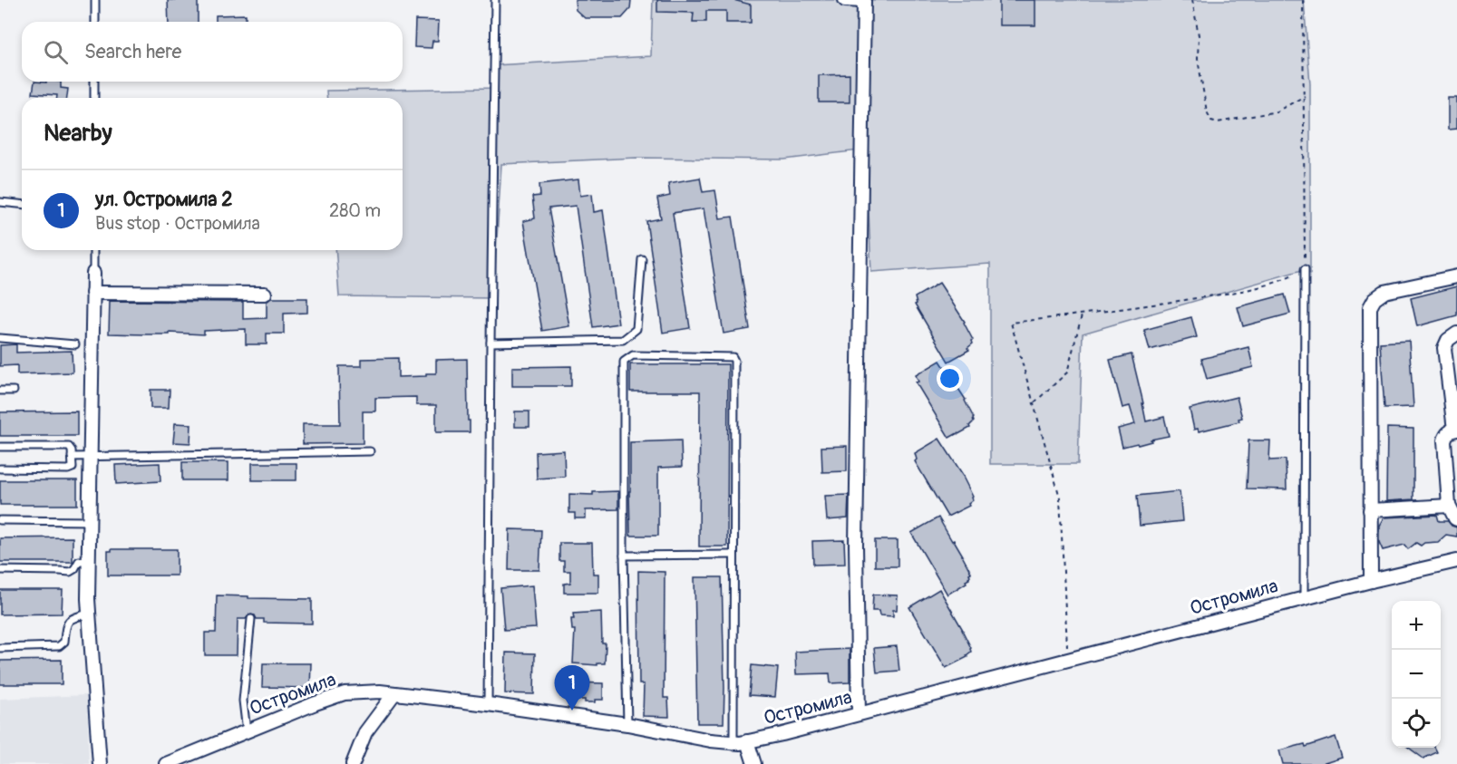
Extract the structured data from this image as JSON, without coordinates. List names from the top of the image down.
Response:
{
  "streets": {
    "street": ["Остромила"]
  },
  "page": {
    "search": "Search here",
    "heading": "Nearby",
    "list": [
      {
        "mark": "1",
        "name": "ул. Остромила 2",
        "note": "Bus stop · Остромила",
        "value": "280 m"
      }
    ],
    "map_buttons": ["+", "−"],
    "pins": "1"
  }
}
